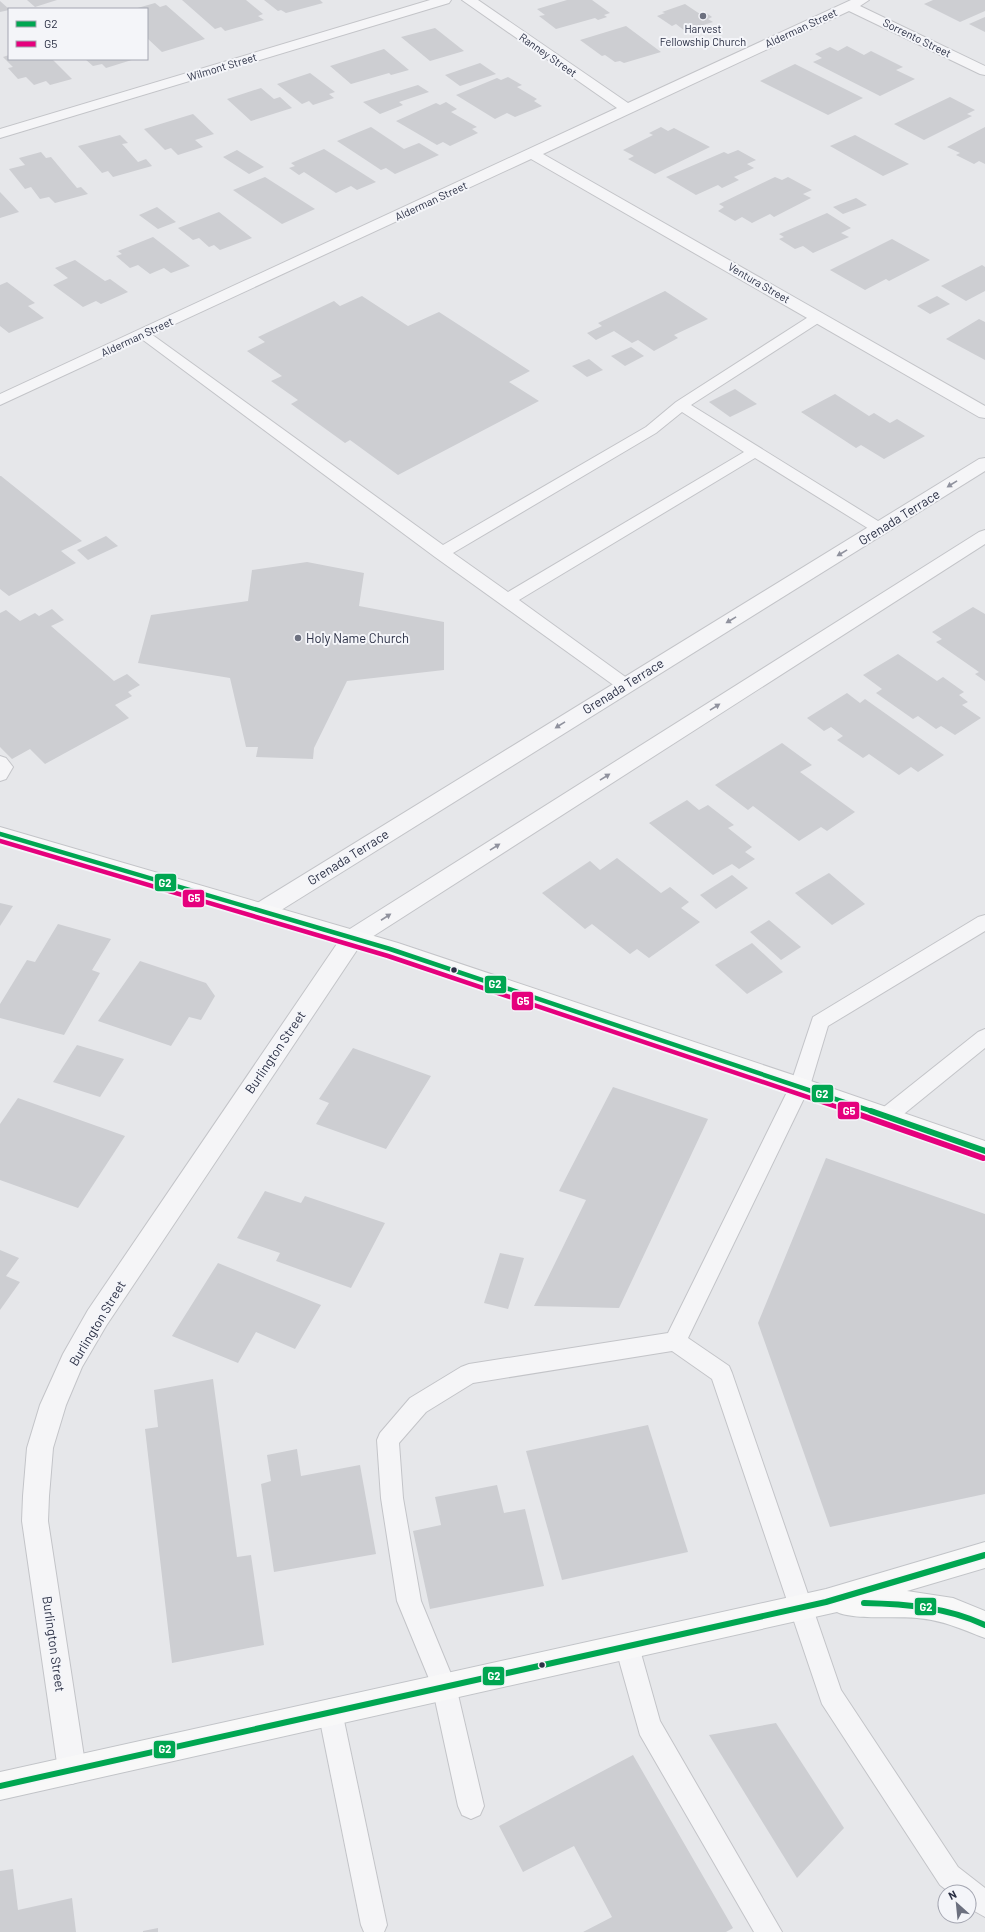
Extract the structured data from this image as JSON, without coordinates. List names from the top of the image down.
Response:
{
  "streets": {
    "street": [
      "Alderman Street",
      "Sorrento Street",
      "Ranney Street",
      "Wilmont Street",
      "Ventura Street",
      "Grenada Terrace",
      "Burlington Street"
    ]
  },
  "crossings": [
    ["Alderman Street", "Sorrento Street"],
    ["Alderman Street", "Ranney Street"],
    ["Alderman Street", "Ventura Street"]
  ],
  "places": ["Harvest Fellowship Church", "Holy Name Church"],
  "lines": ["transit line G2", "transit line G5"],
  "legend": ["G2", "G5"],
  "north": "top left"
}
